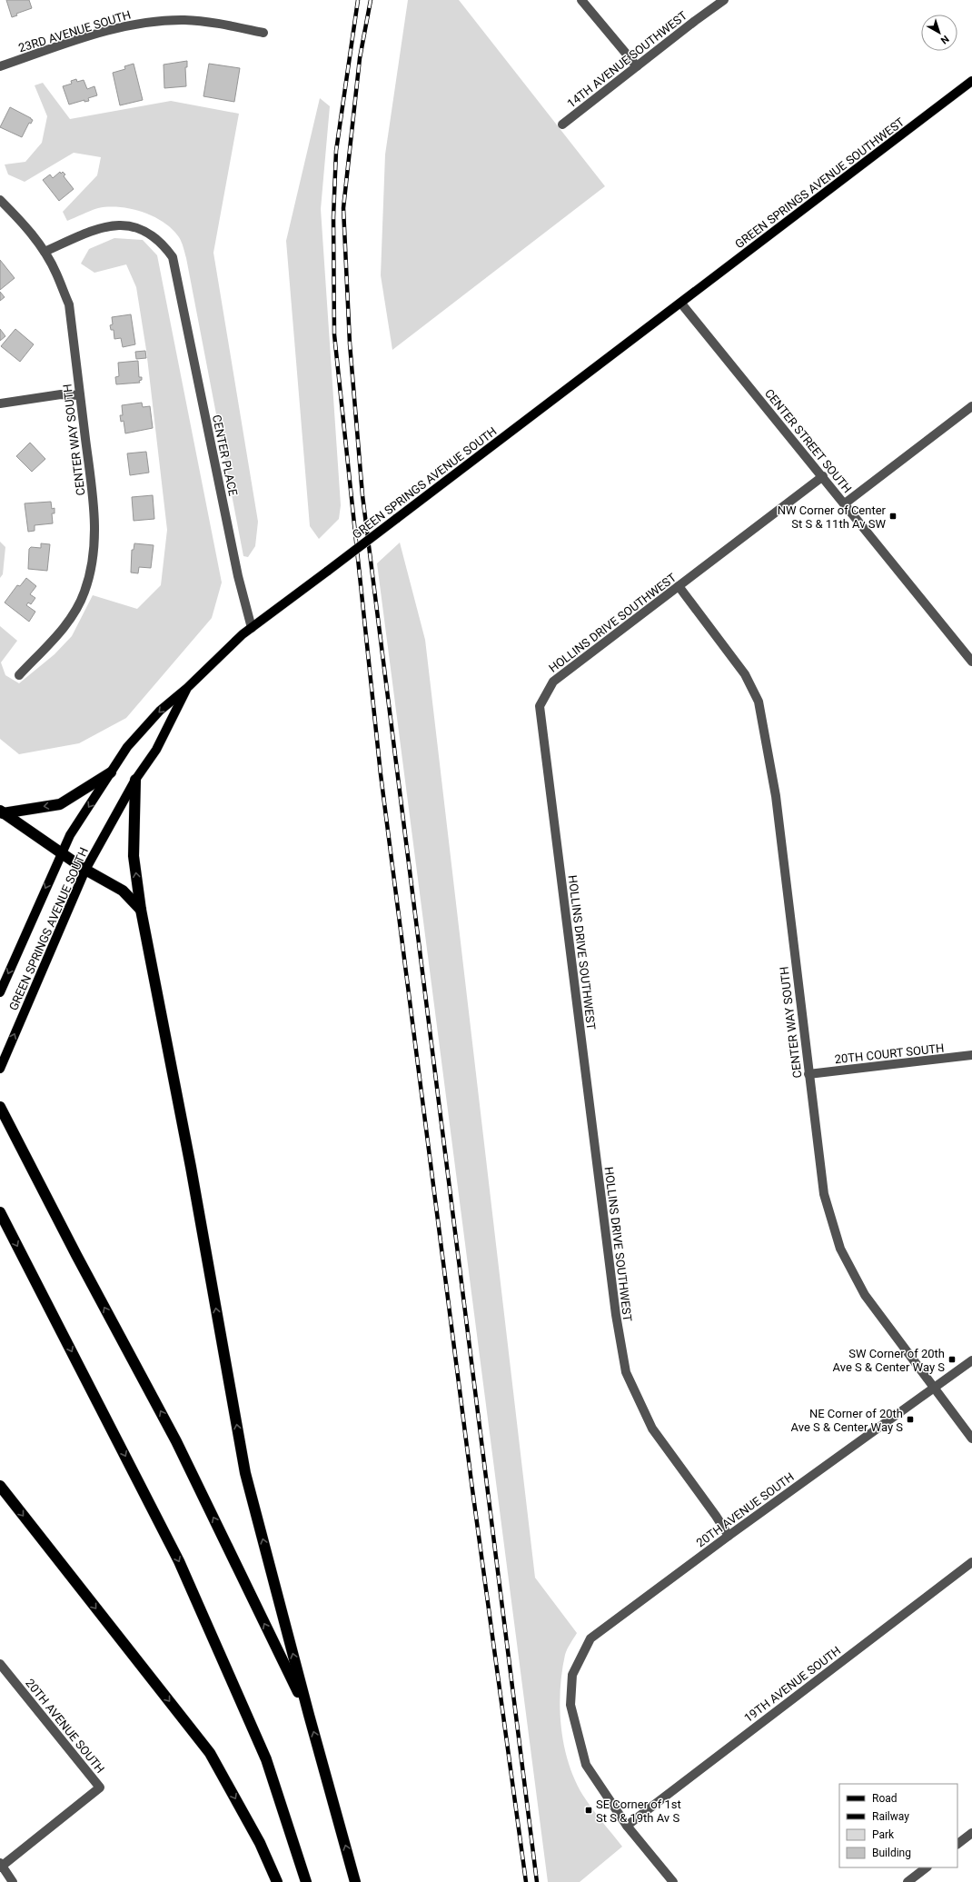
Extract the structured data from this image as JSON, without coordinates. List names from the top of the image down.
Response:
{
  "streets": {
    "main road": ["GREEN SPRINGS AVENUE SOUTHWEST", "GREEN SPRINGS AVENUE SOUTH"],
    "street": [
      "23RD AVENUE SOUTH",
      "14TH AVENUE SOUTHWEST",
      "CENTER WAY SOUTH",
      "CENTER STREET SOUTH",
      "CENTER PLACE",
      "HOLLINS DRIVE SOUTHWEST",
      "20TH COURT SOUTH",
      "20TH AVENUE SOUTH",
      "19TH AVENUE SOUTH"
    ]
  },
  "crossings": [
    ["GREEN SPRINGS AVENUE SOUTHWEST", "CENTER STREET SOUTH"],
    ["GREEN SPRINGS AVENUE SOUTHWEST", "GREEN SPRINGS AVENUE SOUTH"],
    ["CENTER WAY SOUTH", "CENTER PLACE"],
    ["CENTER WAY SOUTH", "HOLLINS DRIVE SOUTHWEST"],
    ["CENTER WAY SOUTH", "20TH COURT SOUTH"],
    ["CENTER WAY SOUTH", "20TH AVENUE SOUTH"],
    ["CENTER STREET SOUTH", "GREEN SPRINGS AVENUE SOUTH"],
    ["CENTER STREET SOUTH", "HOLLINS DRIVE SOUTHWEST"],
    ["CENTER PLACE", "GREEN SPRINGS AVENUE SOUTH"],
    ["HOLLINS DRIVE SOUTHWEST", "20TH AVENUE SOUTH"],
    ["20TH AVENUE SOUTH", "19TH AVENUE SOUTH"]
  ],
  "places": {
    "transit": [
      "NW Corner of Center St S & 11th Av SW",
      "SW Corner of 20th Ave S & Center Way S",
      "NE Corner of 20th Ave S & Center Way S",
      "SE Corner of 1st St S & 19th Av S"
    ]
  },
  "legend": [
    "Road",
    "Railway",
    "Park",
    "Building"
  ],
  "north": "bottom right"
}
